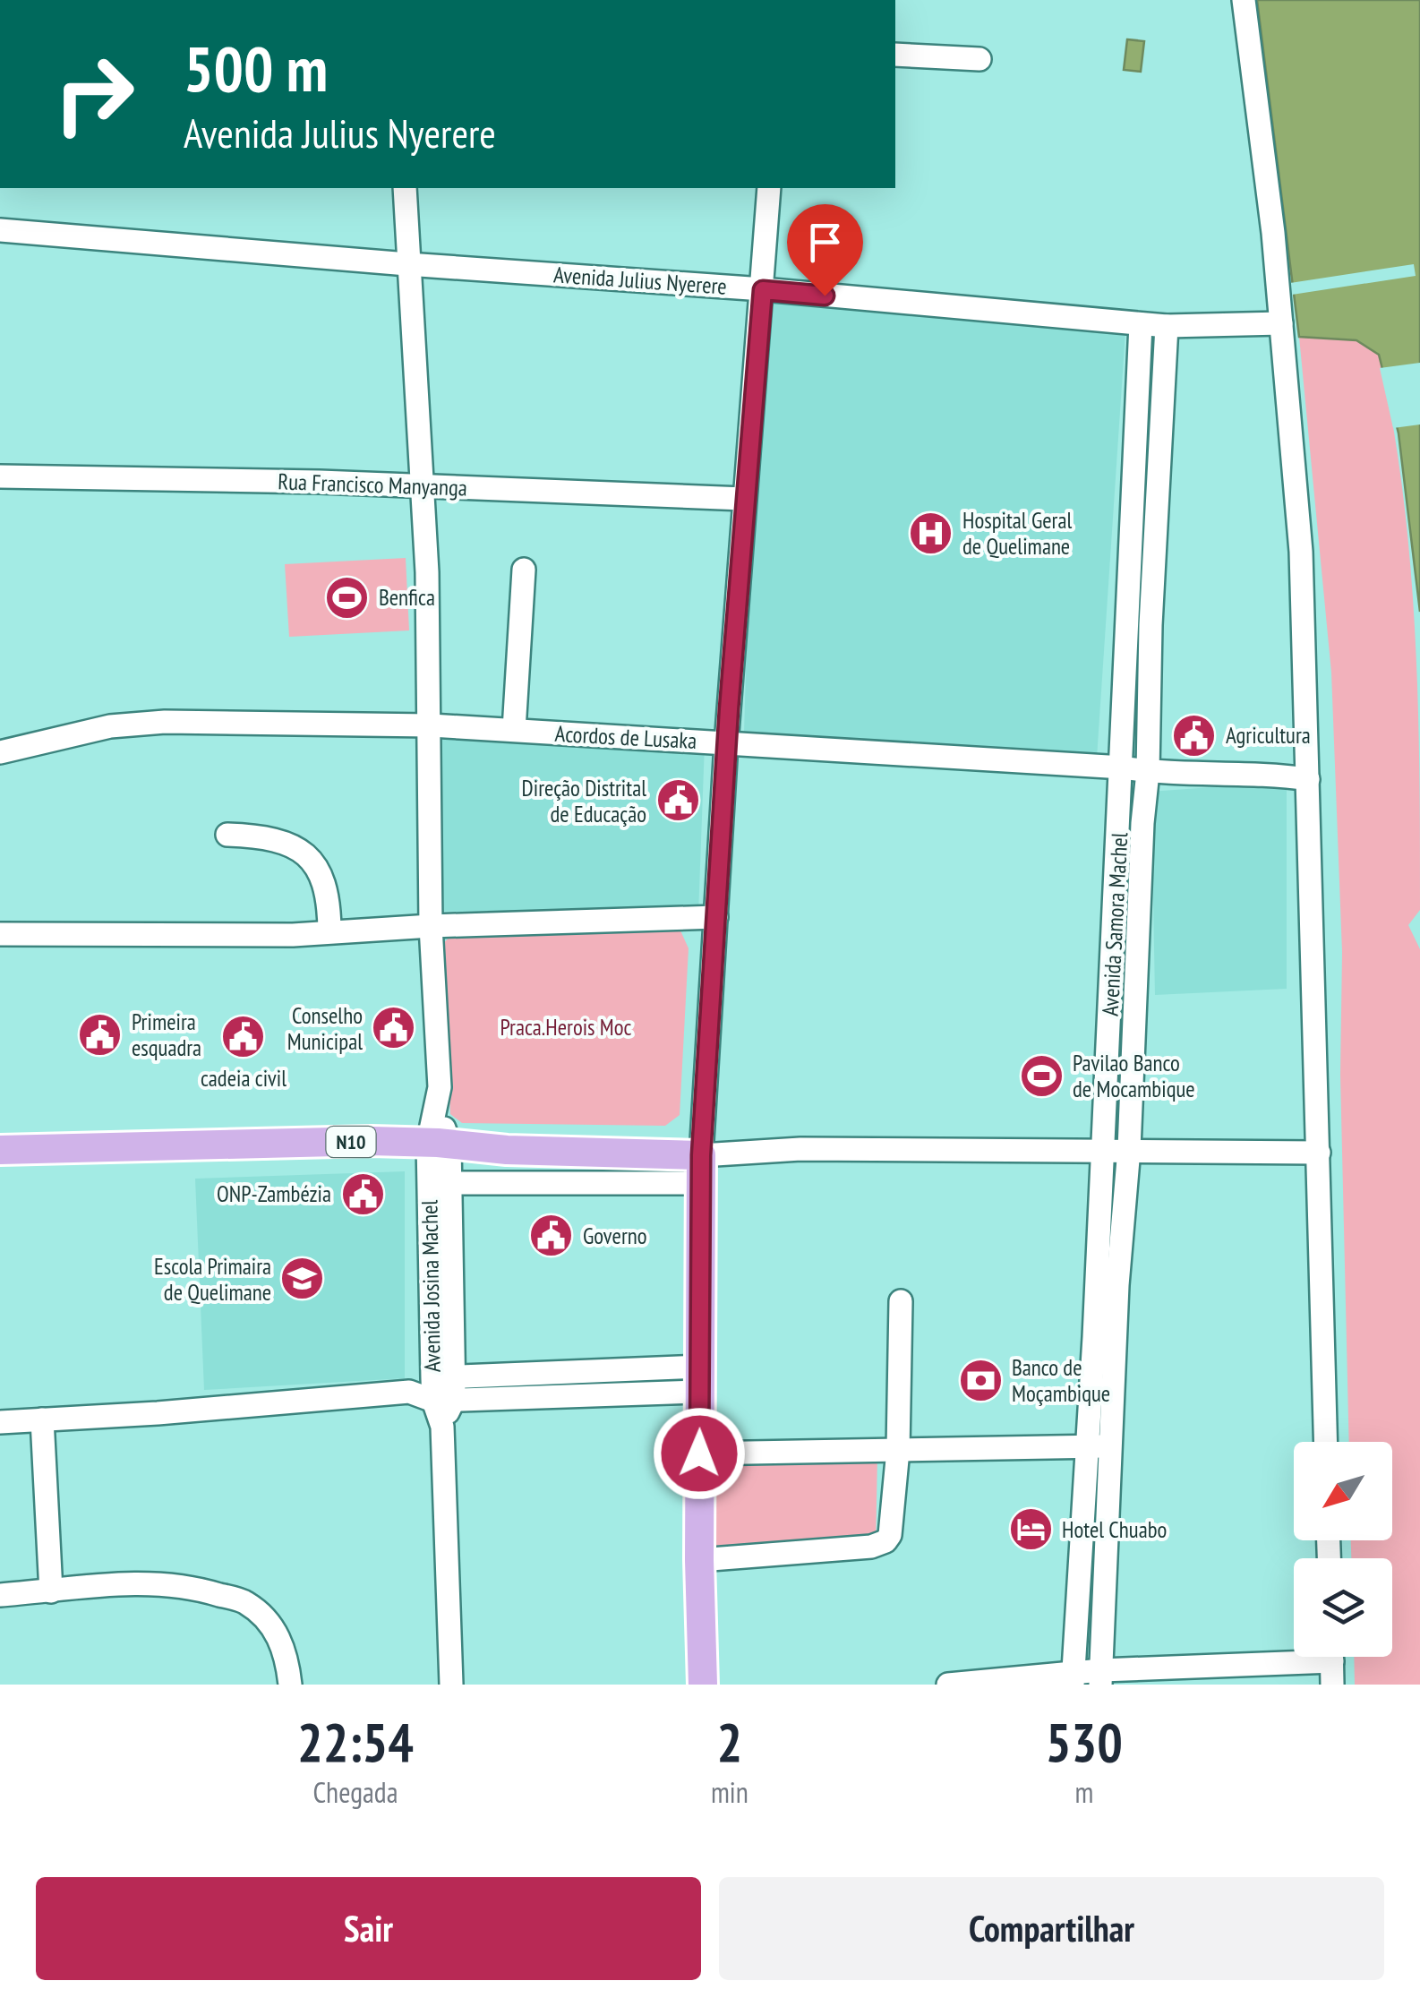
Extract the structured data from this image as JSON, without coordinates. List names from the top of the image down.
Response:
{
  "streets": {
    "main road": ["N10"],
    "street": [
      "Avenida Julius Nyerere",
      "Rua Francisco Manyanga",
      "Acordos de Lusaka",
      "Avenida Samora Machel",
      "Avenida Josina Machel"
    ]
  },
  "crossings": [
    ["Avenida Julius Nyerere", "Avenida Samora Machel"],
    ["Acordos de Lusaka", "Avenida Samora Machel"],
    ["N10", "Avenida Josina Machel"]
  ],
  "parks": ["Praca.Herois Moc"],
  "places": {
    "hospital": ["Hospital Geral de Quelimane"],
    "sports": ["Benfica", "Pavilao Banco de Mocambique"],
    "public building": [
      "Agricultura",
      "Direção Distrital de Educação",
      "Conselho Municipal",
      "Primeira esquadra",
      "cadeia civil",
      "ONP-Zambézia",
      "Governo"
    ],
    "school or university": ["Escola Primaira de Quelimane"],
    "bank": ["Banco de Moçambique"],
    "hotel": ["Hotel Chuabo"]
  },
  "north": "bottom left",
  "page": {
    "turn": ["500 m", "Avenida Julius Nyerere"],
    "eta": [
      "22:54",
      "Chegada",
      "2",
      "min",
      "530",
      "m"
    ],
    "buttons": ["Sair", "Compartilhar"]
  }
}
